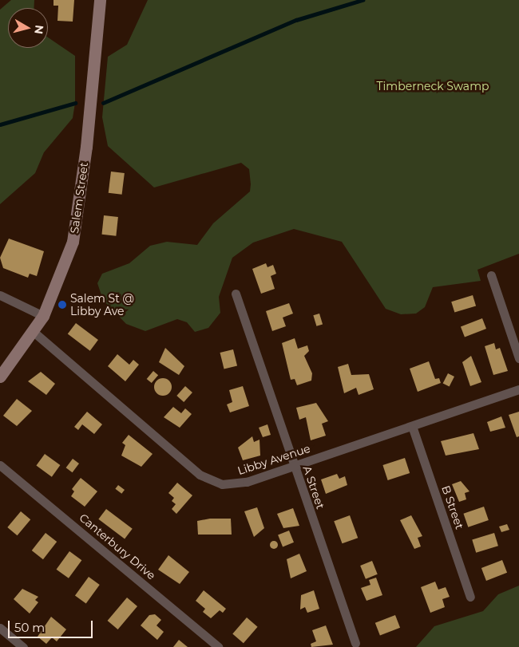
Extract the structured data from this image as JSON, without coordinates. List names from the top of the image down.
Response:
{
  "streets": {
    "main road": ["Salem Street"],
    "street": [
      "Libby Avenue",
      "A Street",
      "B Street",
      "Canterbury Drive"
    ]
  },
  "crossings": [
    ["Salem Street", "Libby Avenue"],
    ["Libby Avenue", "A Street"],
    ["Libby Avenue", "B Street"]
  ],
  "parks": ["Timberneck Swamp"],
  "places": ["Salem St @ Libby Ave"],
  "scale_bar": "50 m",
  "north": "right"
}
